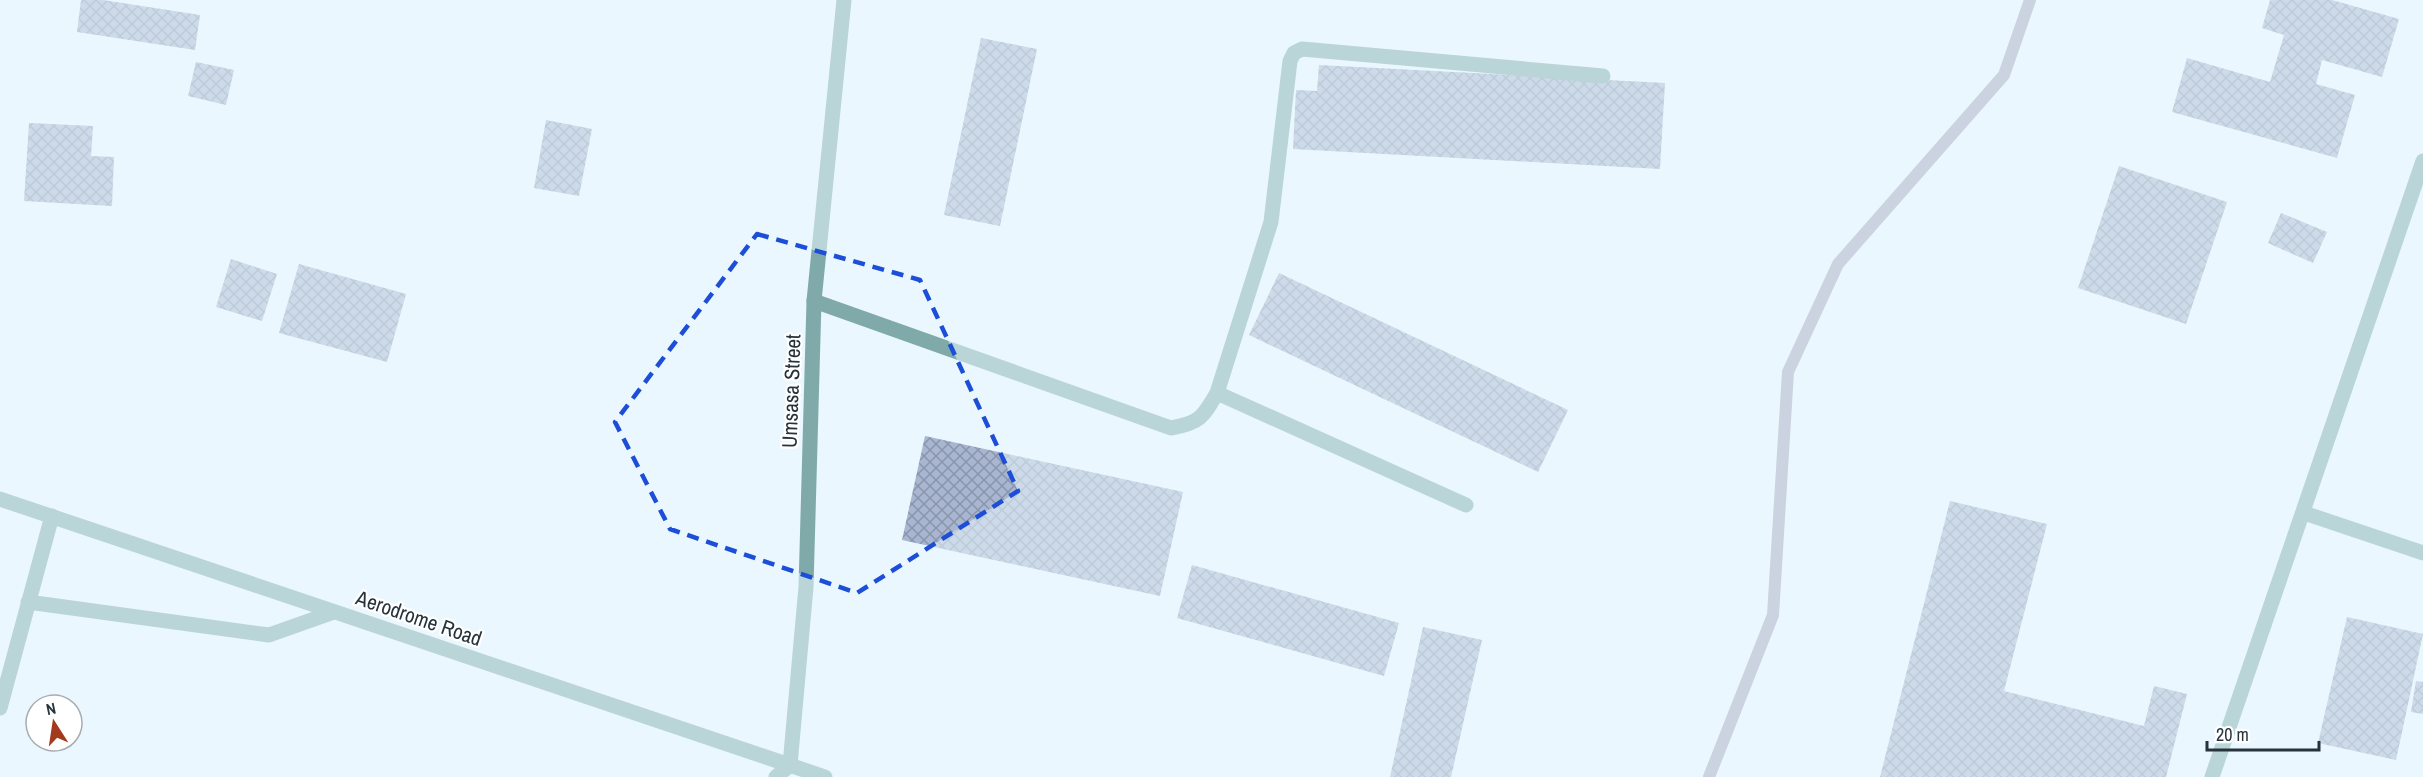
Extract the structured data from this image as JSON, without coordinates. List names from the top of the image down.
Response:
{
  "streets": {
    "street": ["Umsasa Street", "Aerodrome Road"]
  },
  "crossings": [
    ["Umsasa Street", "Aerodrome Road"]
  ],
  "scale_bar": "20 m",
  "north": "top"
}
